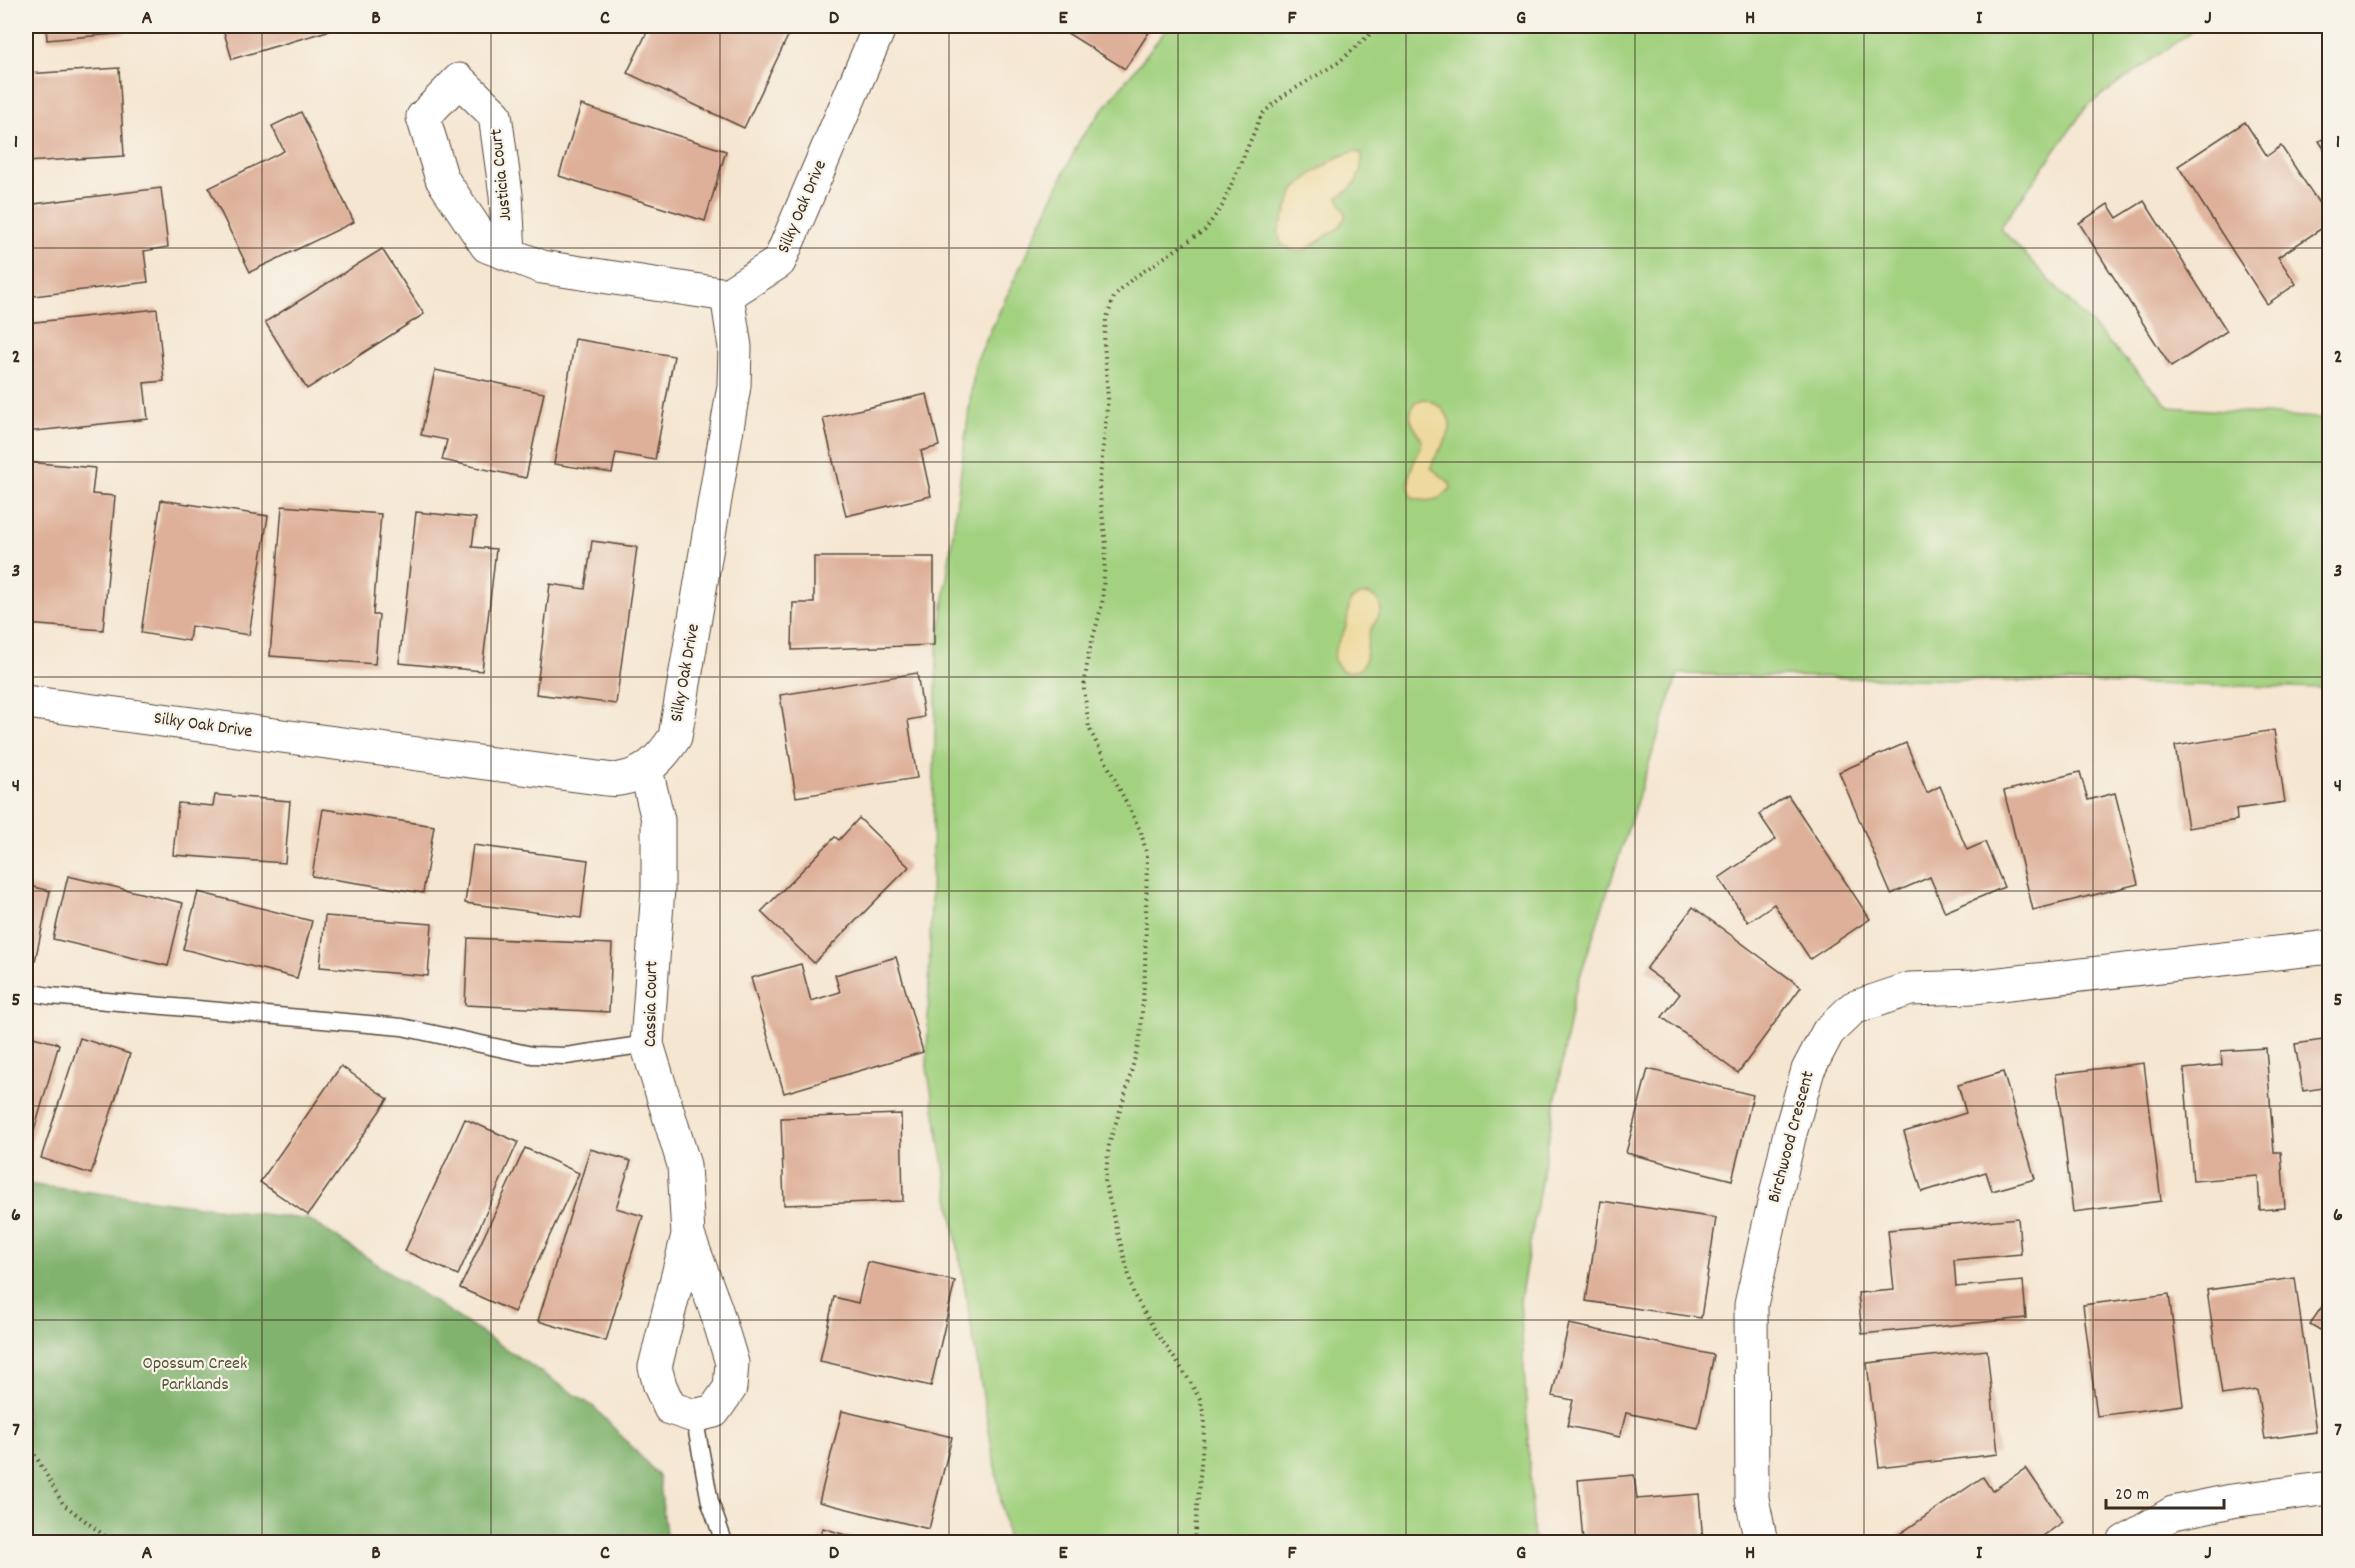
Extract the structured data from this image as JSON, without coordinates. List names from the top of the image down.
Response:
{
  "streets": {
    "street": ["Silky Oak Drive", "Cassia Court", "Birchwood Crescent"]
  },
  "crossings": [
    ["Silky Oak Drive", "Cassia Court"]
  ],
  "parks": ["Opossum Creek Parklands"],
  "scale_bar": "20 m",
  "grid": {
    "columns": [
      "A",
      "B",
      "C",
      "D",
      "E",
      "F",
      "G",
      "H",
      "I",
      "J"
    ],
    "rows": [
      "1",
      "2",
      "3",
      "4",
      "5",
      "6",
      "7"
    ]
  }
}
